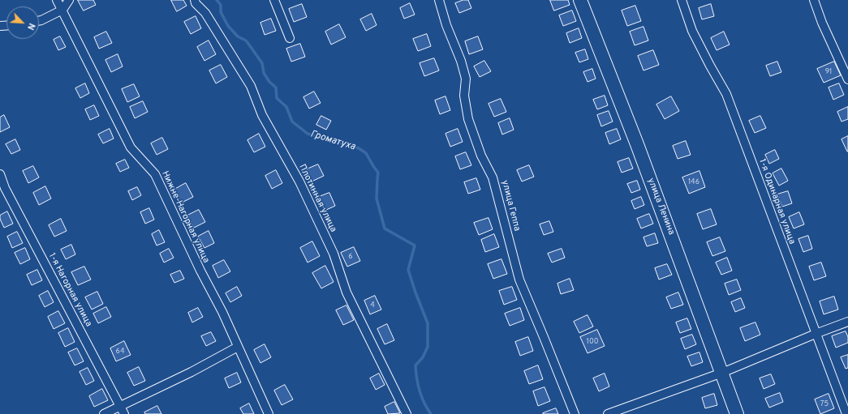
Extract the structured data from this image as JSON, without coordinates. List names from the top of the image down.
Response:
{
  "streets": {
    "main road": ["улица Ленина"],
    "street": [
      "Плотинная улица",
      "1-я Одинарная улица",
      "улица Геппа",
      "Нижне-Нагорная улица",
      "1-я Нагорная улица"
    ]
  },
  "water": ["Громатуха"],
  "house_numbers": [
    "91",
    "146",
    "6",
    "4",
    "100",
    "64",
    "75"
  ],
  "north": "bottom right"
}
